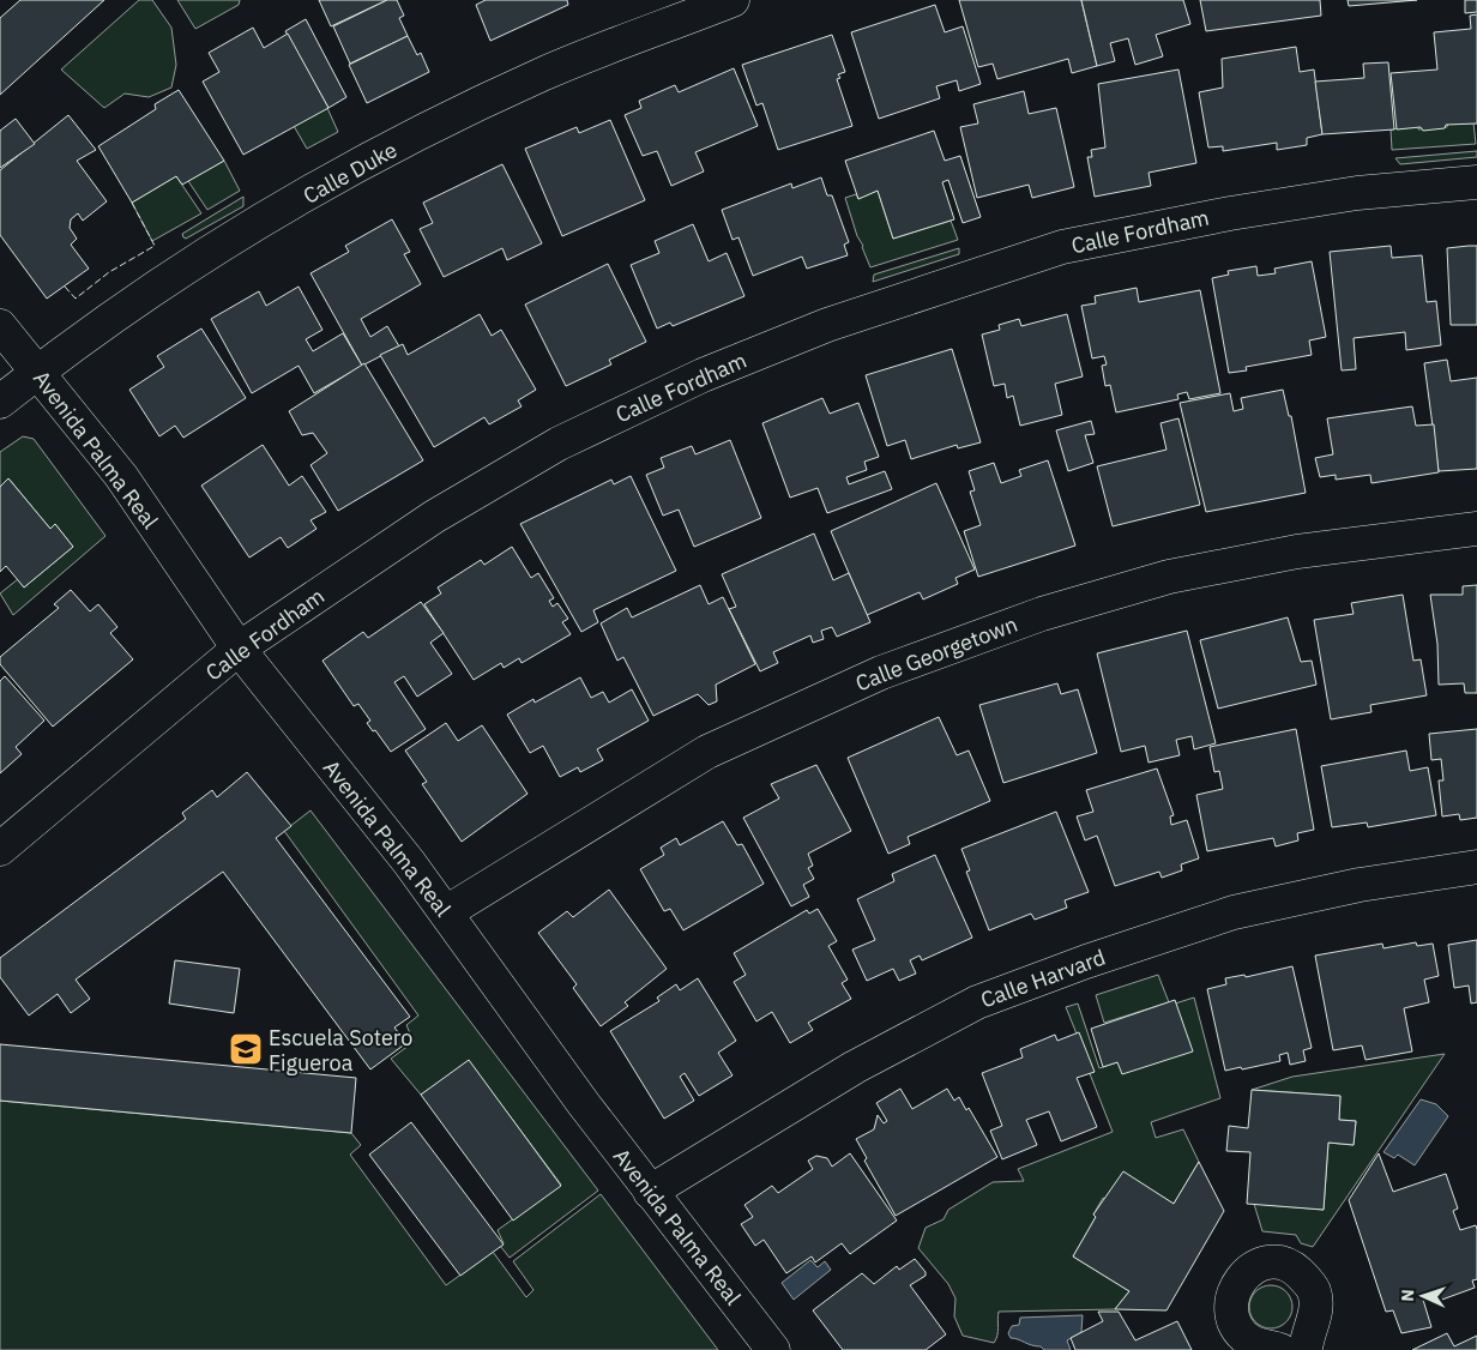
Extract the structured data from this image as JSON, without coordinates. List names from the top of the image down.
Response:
{
  "streets": {
    "street": [
      "Calle Duke",
      "Calle Fordham",
      "Avenida Palma Real",
      "Calle Georgetown",
      "Calle Harvard"
    ]
  },
  "crossings": [
    ["Calle Duke", "Avenida Palma Real"],
    ["Calle Fordham", "Avenida Palma Real"],
    ["Avenida Palma Real", "Calle Georgetown"],
    ["Avenida Palma Real", "Calle Harvard"]
  ],
  "places": {
    "school or university": ["Escuela Sotero Figueroa"]
  },
  "north": "left"
}
